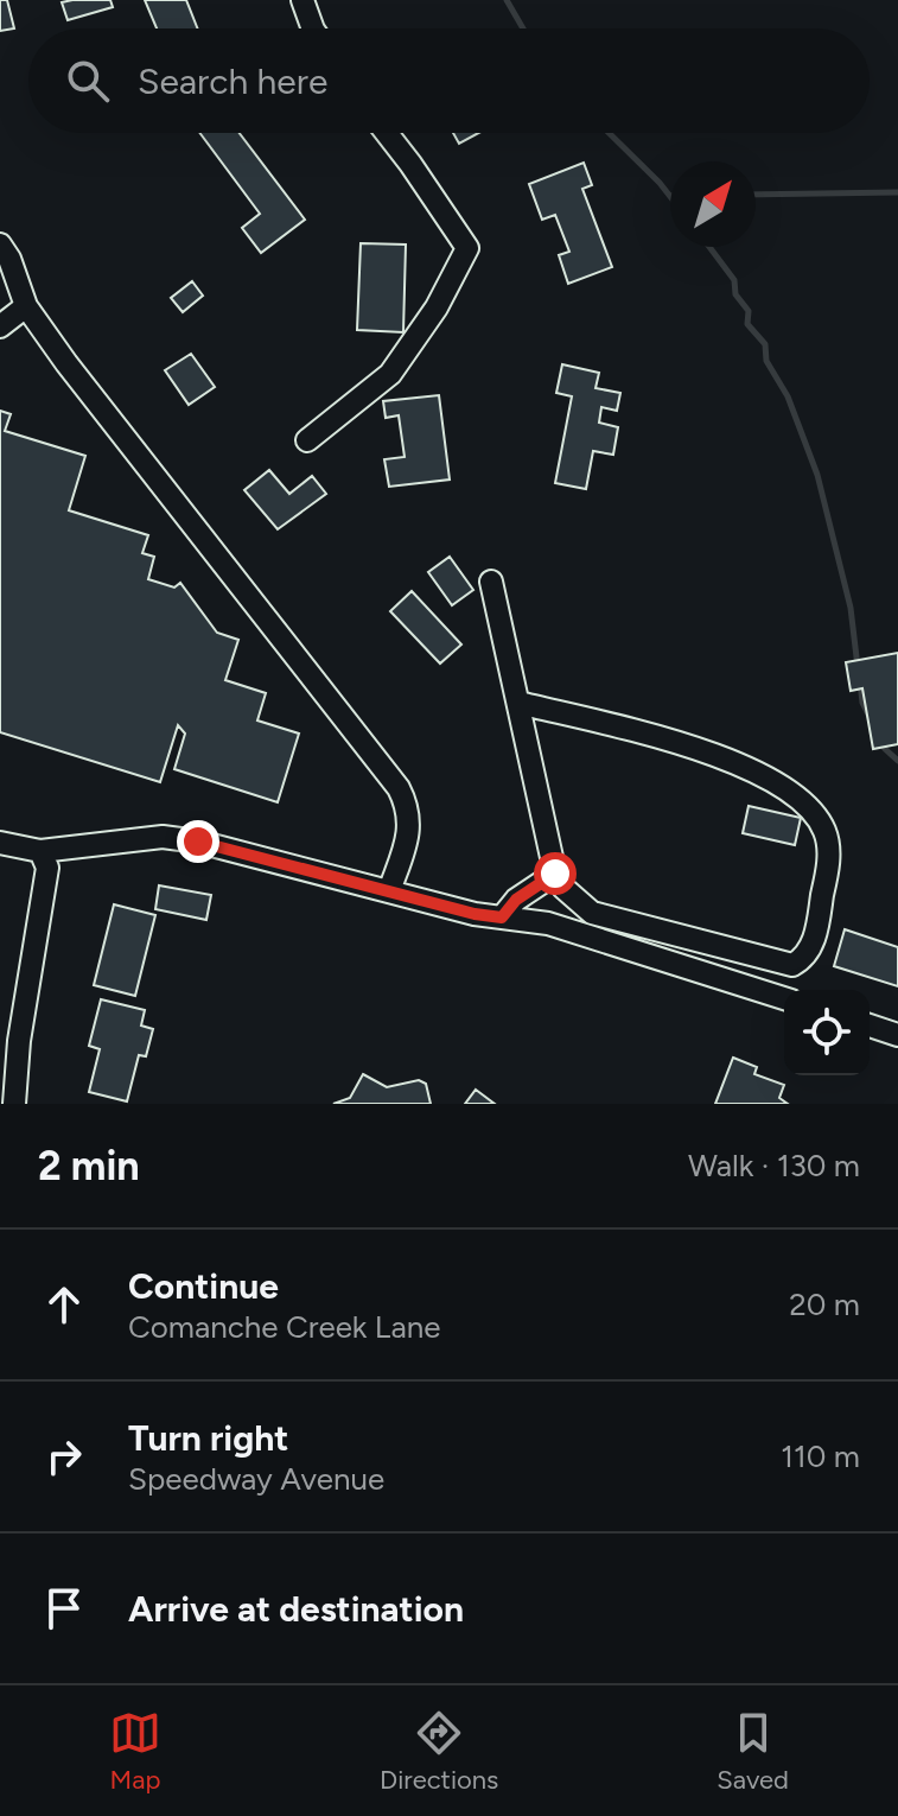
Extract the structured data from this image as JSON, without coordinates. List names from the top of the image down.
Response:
{
  "north": "top right",
  "page": {
    "search": "Search here",
    "heading": ["2 min", "Walk · 130 m"],
    "list": [
      ["Continue", "Comanche Creek Lane", "20 m"],
      ["Turn right", "Speedway Avenue", "110 m"],
      "Arrive at destination"
    ],
    "nav": ["Map", "Directions", "Saved"]
  }
}
